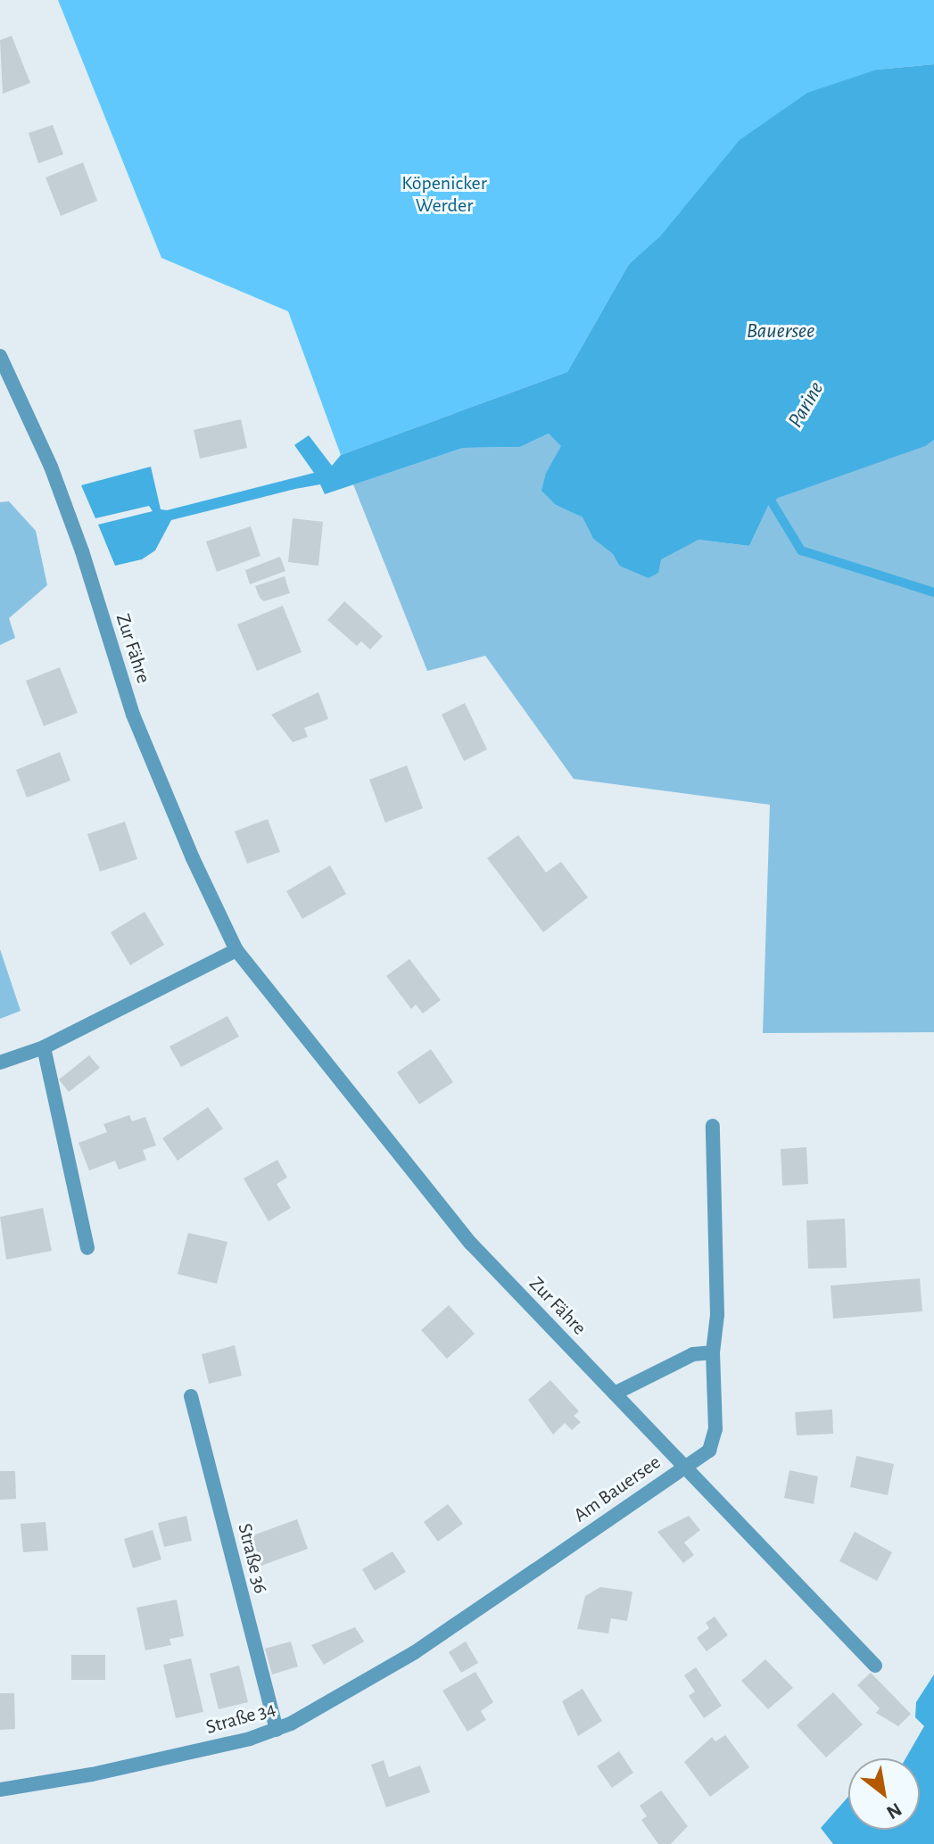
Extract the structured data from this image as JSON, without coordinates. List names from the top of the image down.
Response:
{
  "streets": {
    "street": [
      "Zur Fähre",
      "Am Bauersee",
      "Straße 36",
      "Straße 34"
    ]
  },
  "crossings": [
    ["Zur Fähre", "Am Bauersee"],
    ["Am Bauersee", "Straße 34"],
    ["Straße 36", "Straße 34"]
  ],
  "water": ["Bauersee", "Parine"],
  "parks": ["Köpenicker Werder"],
  "north": "bottom right"
}
